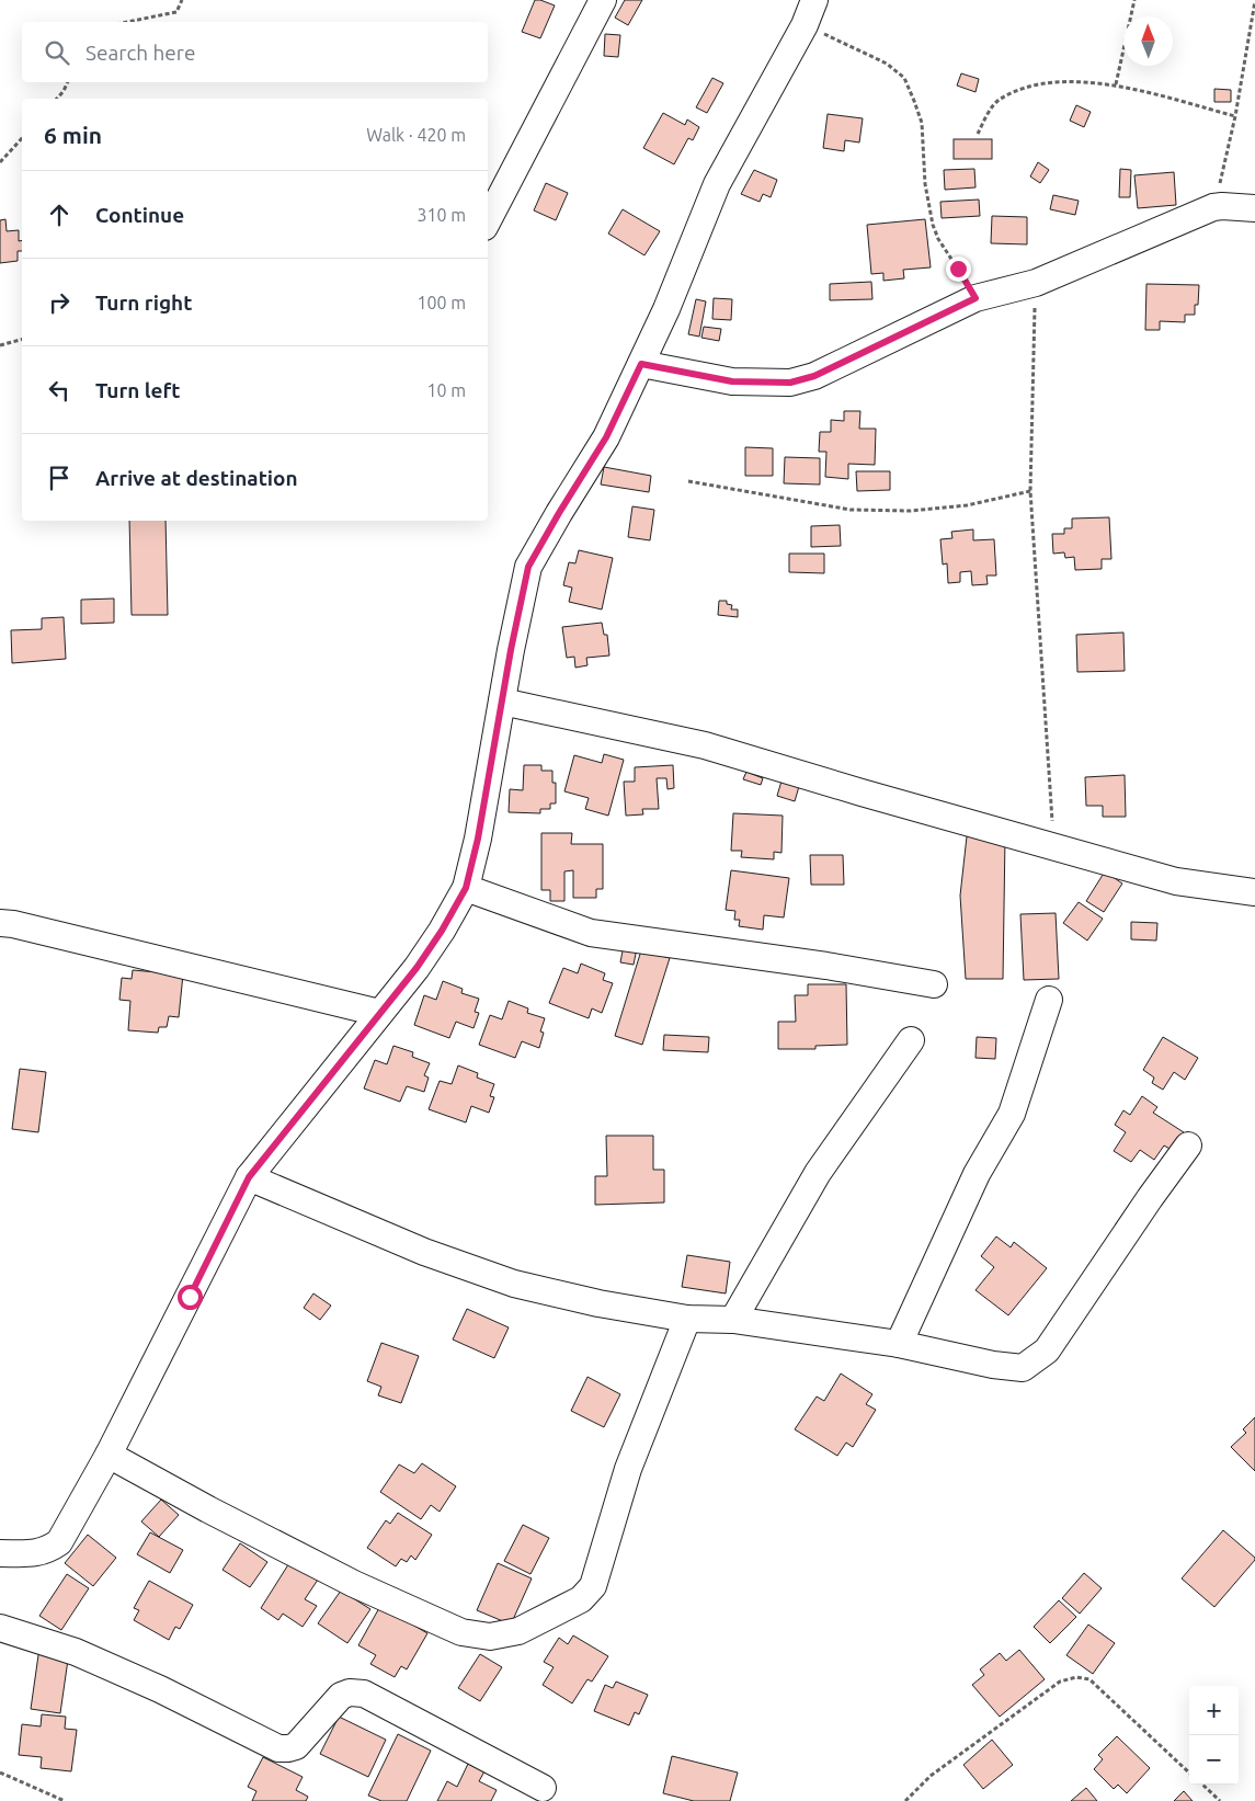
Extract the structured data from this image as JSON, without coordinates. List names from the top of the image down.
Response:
{
  "north": "top",
  "page": {
    "search": "Search here",
    "heading": ["6 min", "Walk · 420 m"],
    "list": [
      ["Continue", "310 m"],
      ["Turn right", "100 m"],
      ["Turn left", "10 m"],
      "Arrive at destination"
    ],
    "map_buttons": ["+", "−"]
  }
}
